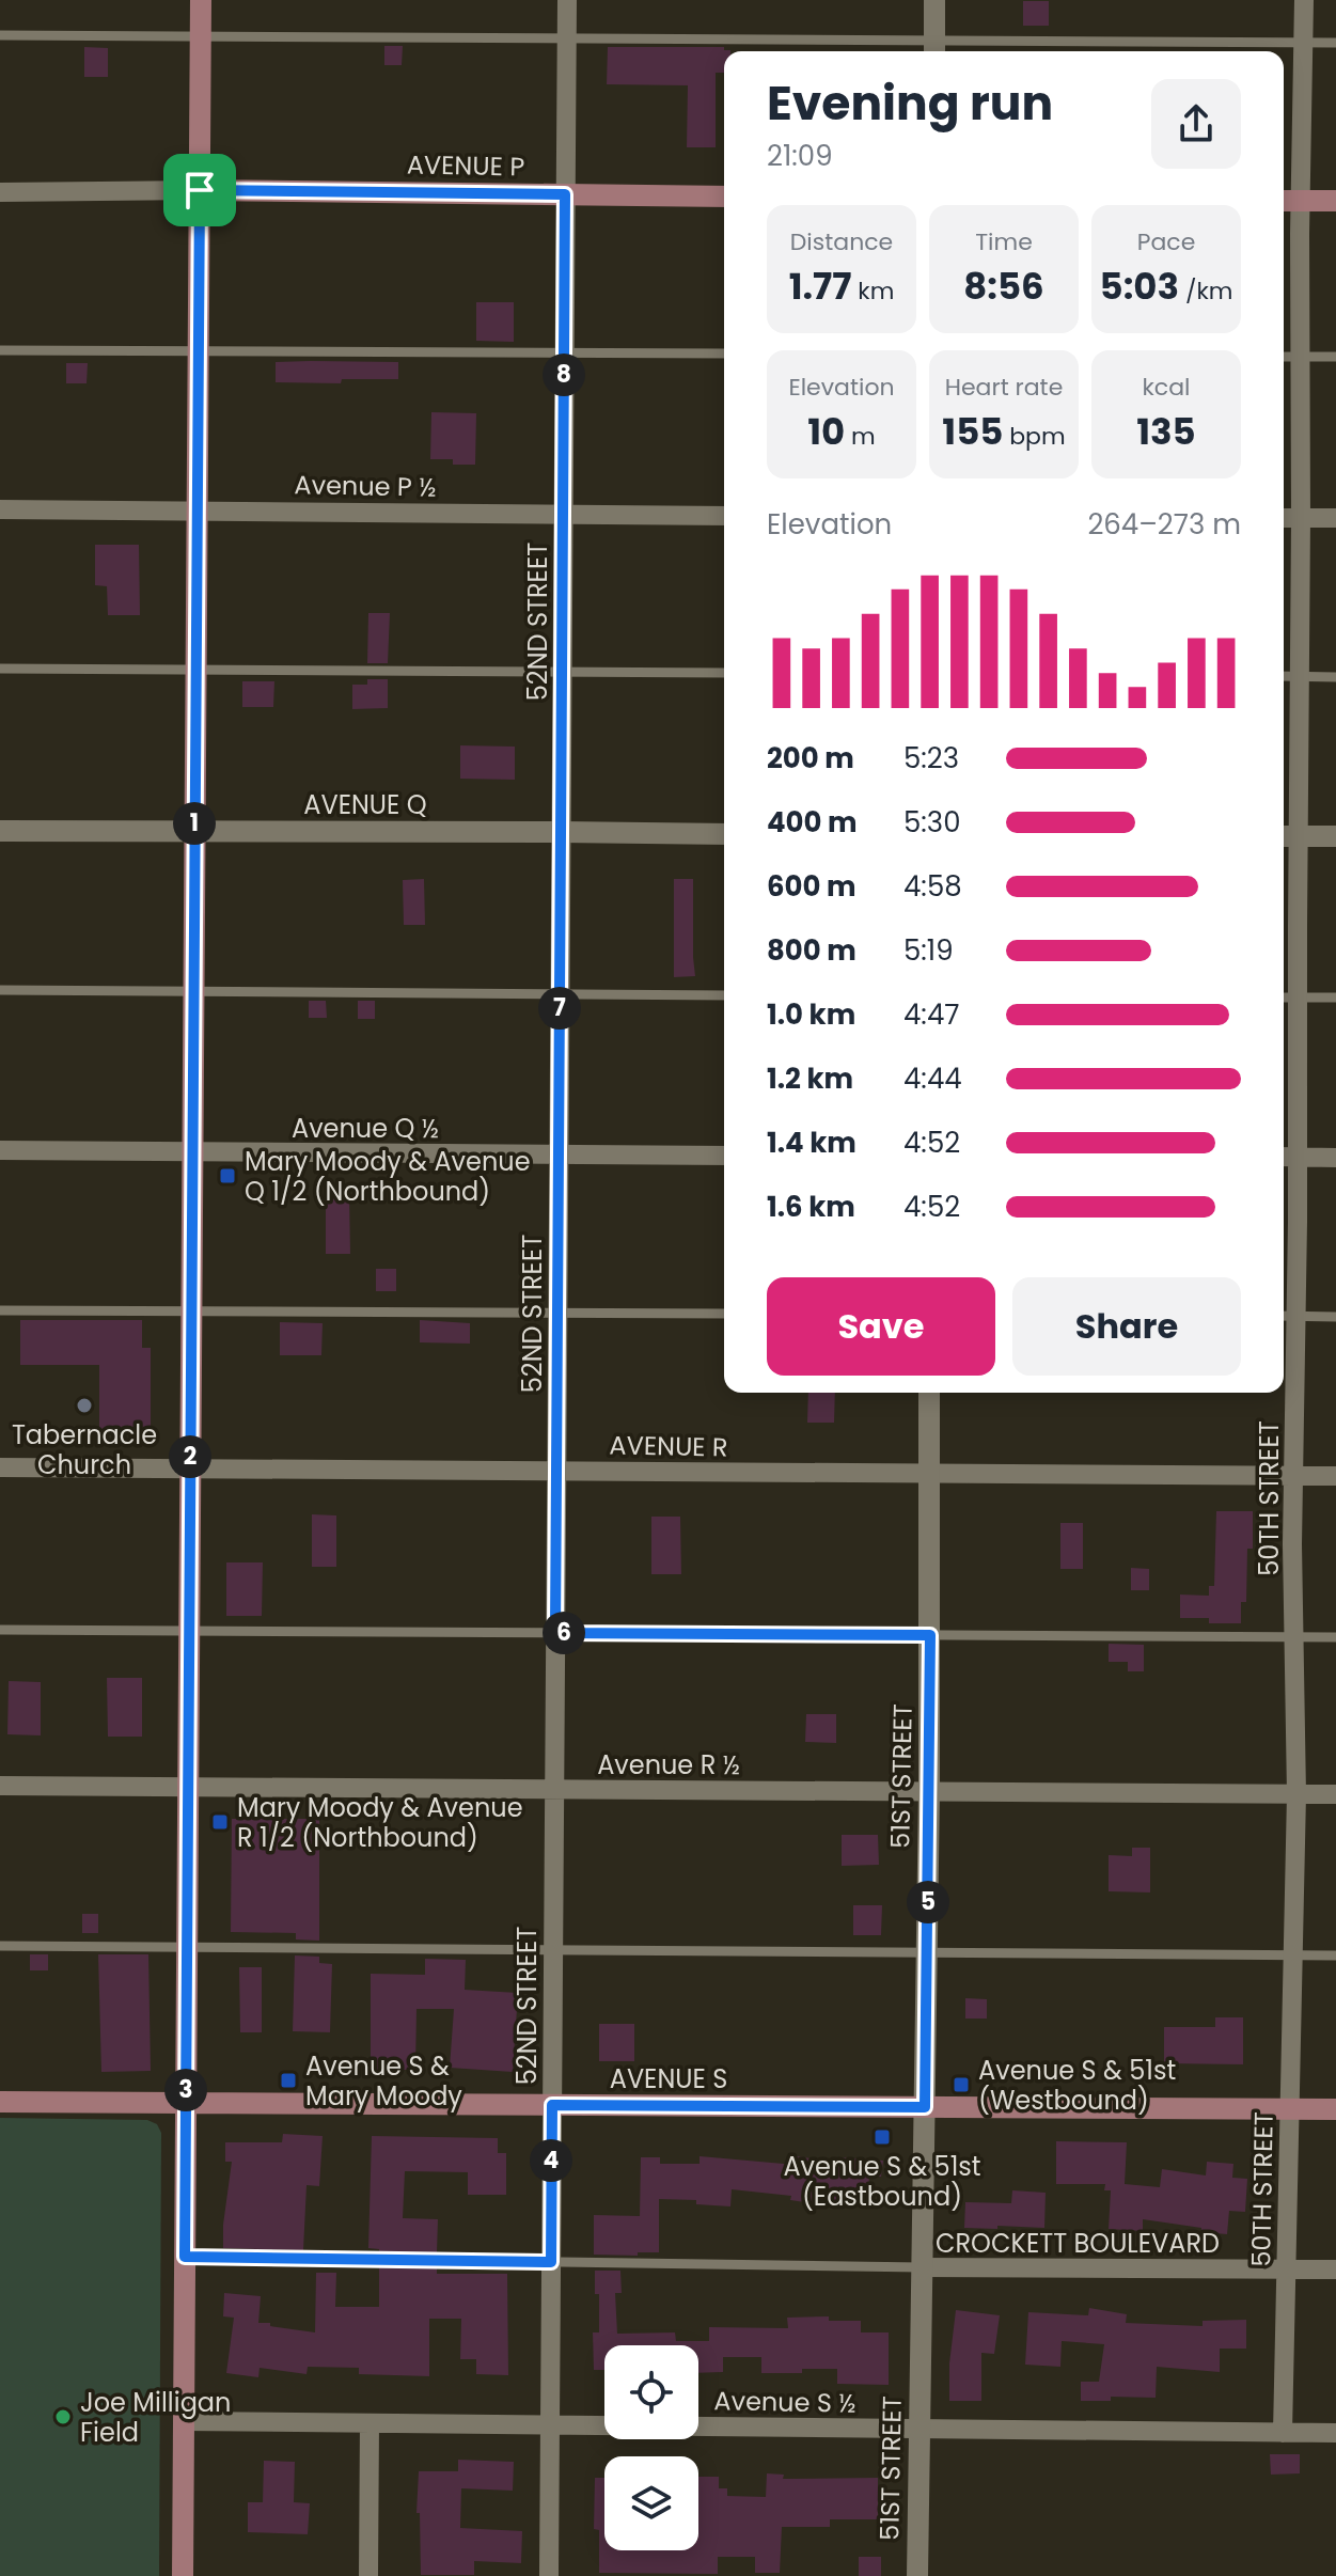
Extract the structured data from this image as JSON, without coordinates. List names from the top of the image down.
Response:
{
  "streets": {
    "main road": ["AVENUE P", "AVENUE S"],
    "street": [
      "Avenue P ½",
      "52ND STREET",
      "AVENUE Q",
      "Avenue Q ½",
      "AVENUE R",
      "50TH STREET",
      "Avenue R ½",
      "51ST STREET",
      "CROCKETT BOULEVARD",
      "Avenue S ½"
    ]
  },
  "crossings": [
    ["AVENUE P", "52ND STREET"],
    ["Avenue P ½", "52ND STREET"],
    ["52ND STREET", "AVENUE Q"],
    ["52ND STREET", "Avenue Q ½"],
    ["52ND STREET", "AVENUE R"],
    ["52ND STREET", "Avenue R ½"],
    ["52ND STREET", "AVENUE S"],
    ["52ND STREET", "Avenue S ½"],
    ["AVENUE R", "50TH STREET"],
    ["AVENUE R", "51ST STREET"],
    ["50TH STREET", "Avenue R ½"],
    ["50TH STREET", "AVENUE S"],
    ["50TH STREET", "CROCKETT BOULEVARD"],
    ["50TH STREET", "Avenue S ½"],
    ["Avenue R ½", "51ST STREET"],
    ["51ST STREET", "AVENUE S"],
    ["51ST STREET", "CROCKETT BOULEVARD"],
    ["51ST STREET", "Avenue S ½"]
  ],
  "places": {
    "transit": [
      "Mary Moody & Avenue Q 1/2 (Northbound)",
      "Mary Moody & Avenue R 1/2 (Northbound)",
      "Avenue S & Mary Moody",
      "Avenue S & 51st (Westbound)",
      "Avenue S & 51st (Eastbound)"
    ],
    "other": ["Tabernacle Church", "Joe Milligan Field"]
  },
  "page": {
    "heading": ["Evening run", "21:09"],
    "stats": [
      ["Distance", "1.77 km"],
      ["Time", "8:56"],
      ["Pace", "5:03 /km"],
      ["Elevation", "10 m"],
      ["Heart rate", "155 bpm"],
      ["kcal", "135"]
    ],
    "pins": [
      "8",
      "1",
      "7",
      "2",
      "6",
      "5",
      "3",
      "4"
    ],
    "chart": ["Elevation", "264–273 m"],
    "list": [
      {
        "name": "200 m",
        "note": "5:23"
      },
      {
        "name": "400 m",
        "note": "5:30"
      },
      {
        "name": "600 m",
        "note": "4:58"
      },
      {
        "name": "800 m",
        "note": "5:19"
      },
      {
        "name": "1.0 km",
        "note": "4:47"
      },
      {
        "name": "1.2 km",
        "note": "4:44"
      },
      {
        "name": "1.4 km",
        "note": "4:52"
      },
      {
        "name": "1.6 km",
        "note": "4:52"
      }
    ],
    "buttons": ["Save", "Share"]
  }
}
